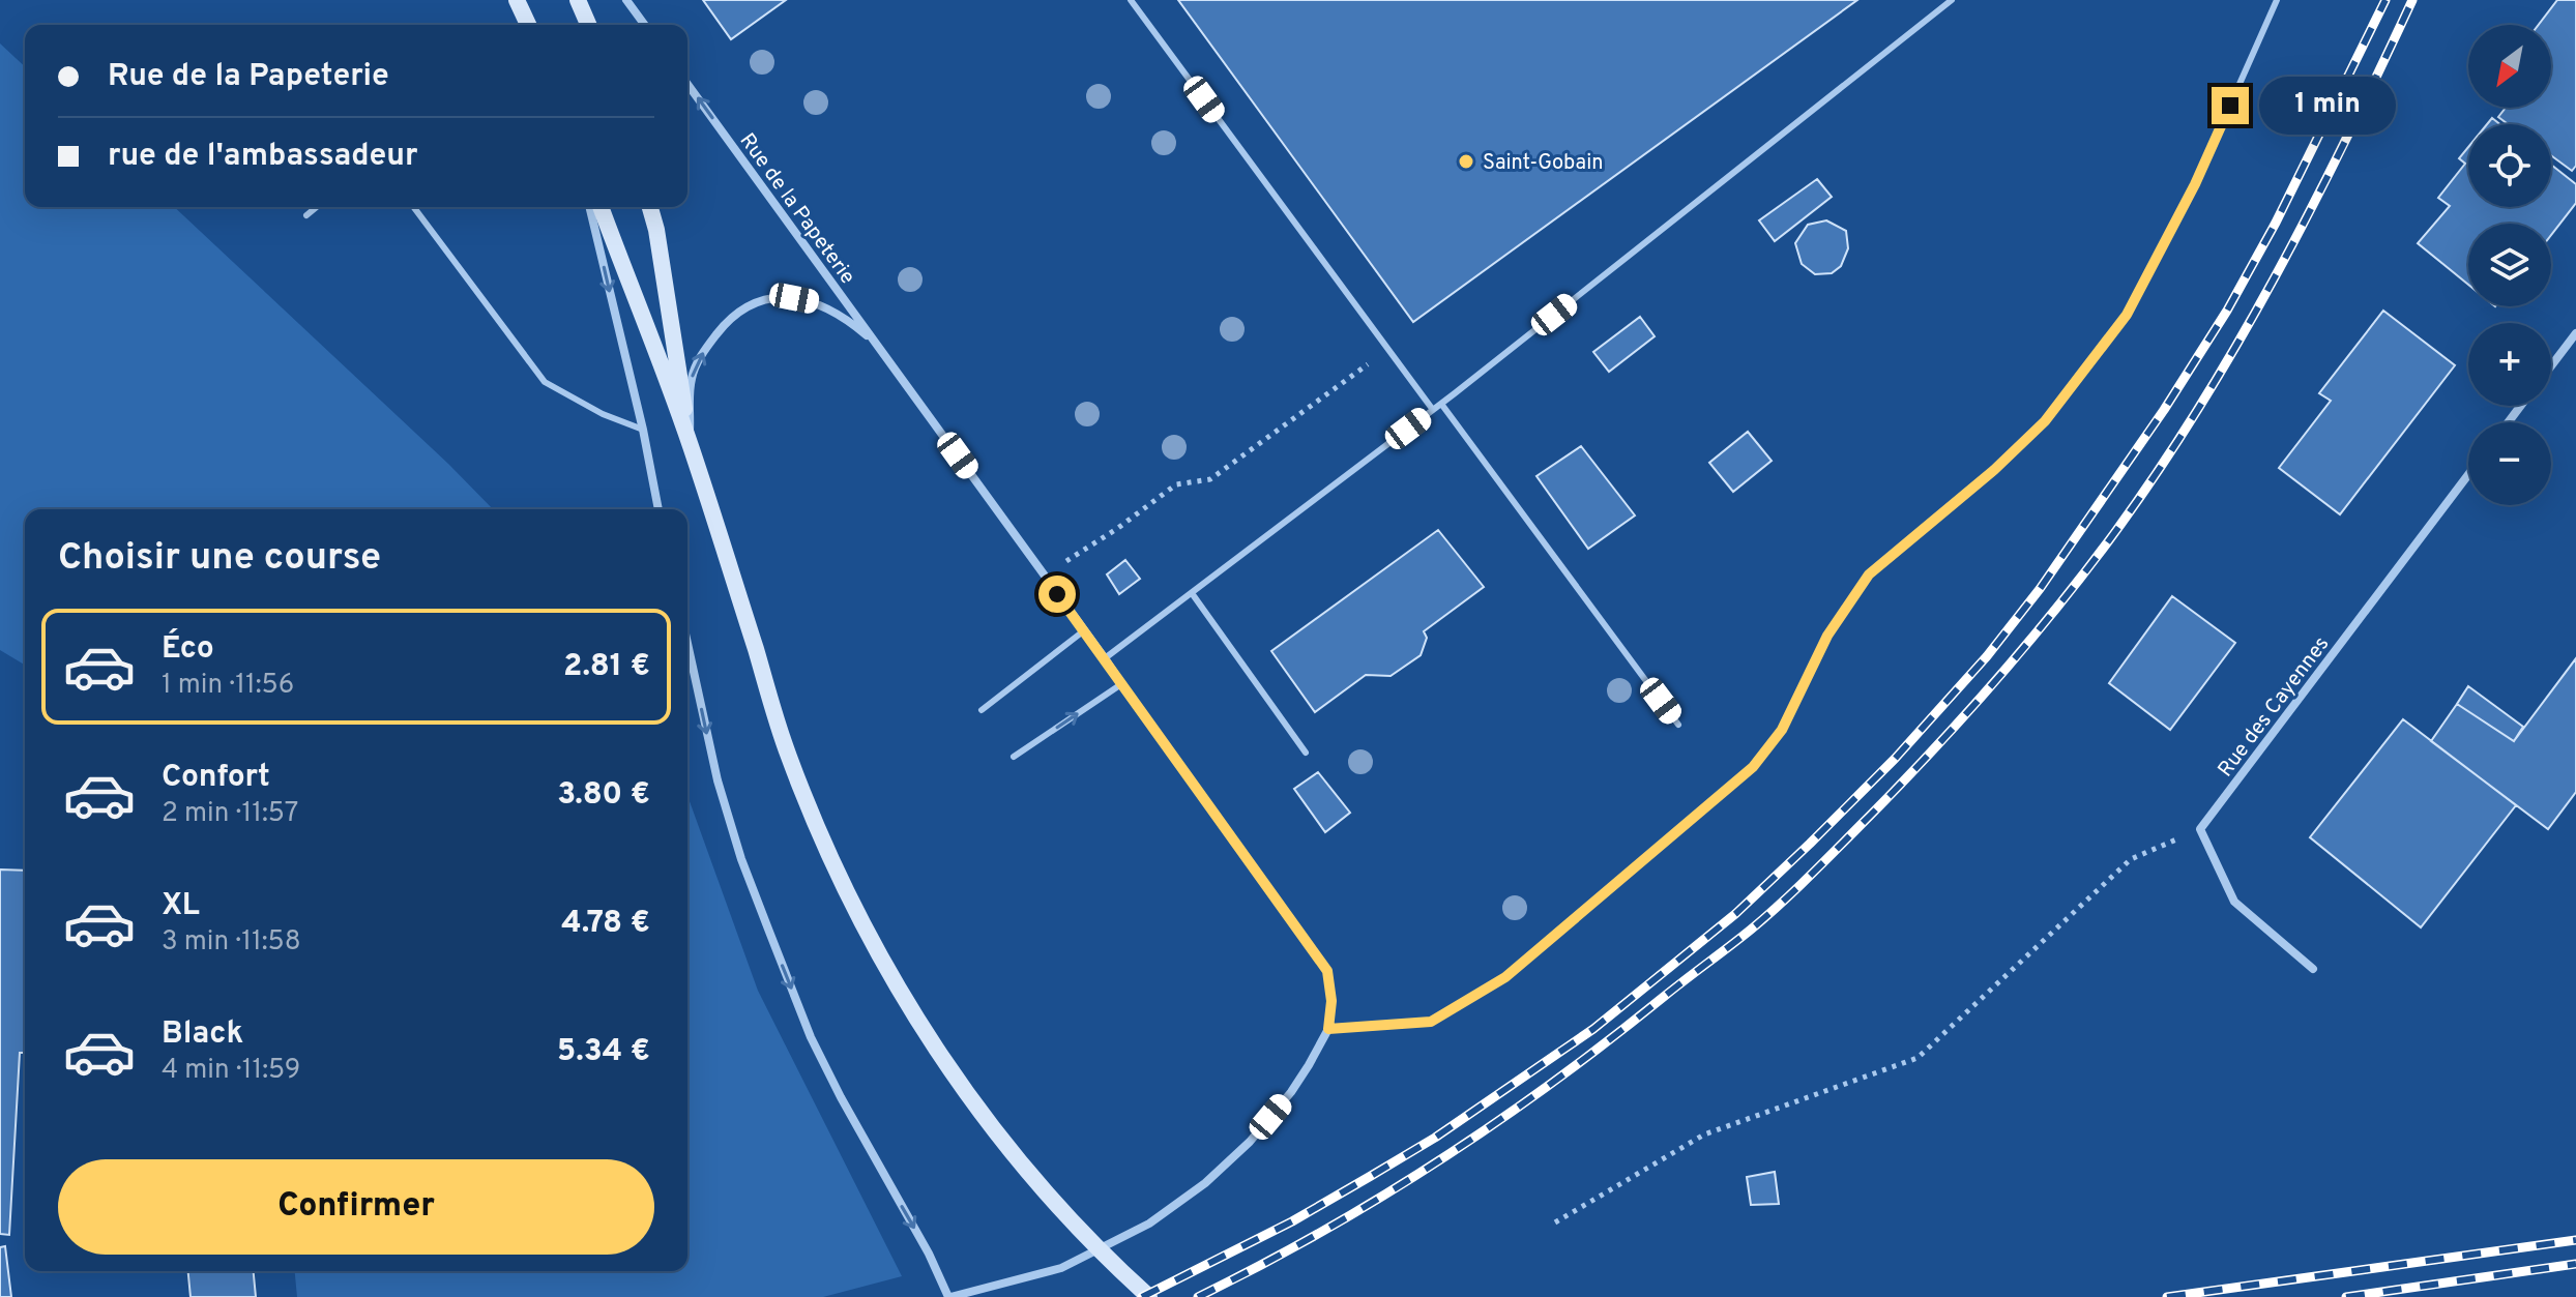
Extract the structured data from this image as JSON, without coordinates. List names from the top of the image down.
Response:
{
  "streets": {
    "street": ["Rue de la Papeterie", "Rue des Cayennes"]
  },
  "places": ["Saint-Gobain"],
  "north": "bottom left",
  "page": {
    "map_buttons": ["+", "−"],
    "banner": ["Rue de la Papeterie", "rue de l'ambassadeur"],
    "bubble": "1 min",
    "heading": "Choisir une course",
    "list": [
      {
        "name": "Éco",
        "note": "1 min · 11:56",
        "value": "2.81 €"
      },
      {
        "name": "Confort",
        "note": "2 min · 11:57",
        "value": "3.80 €"
      },
      {
        "name": "XL",
        "note": "3 min · 11:58",
        "value": "4.78 €"
      },
      {
        "name": "Black",
        "note": "4 min · 11:59",
        "value": "5.34 €"
      }
    ],
    "buttons": "Confirmer"
  }
}
